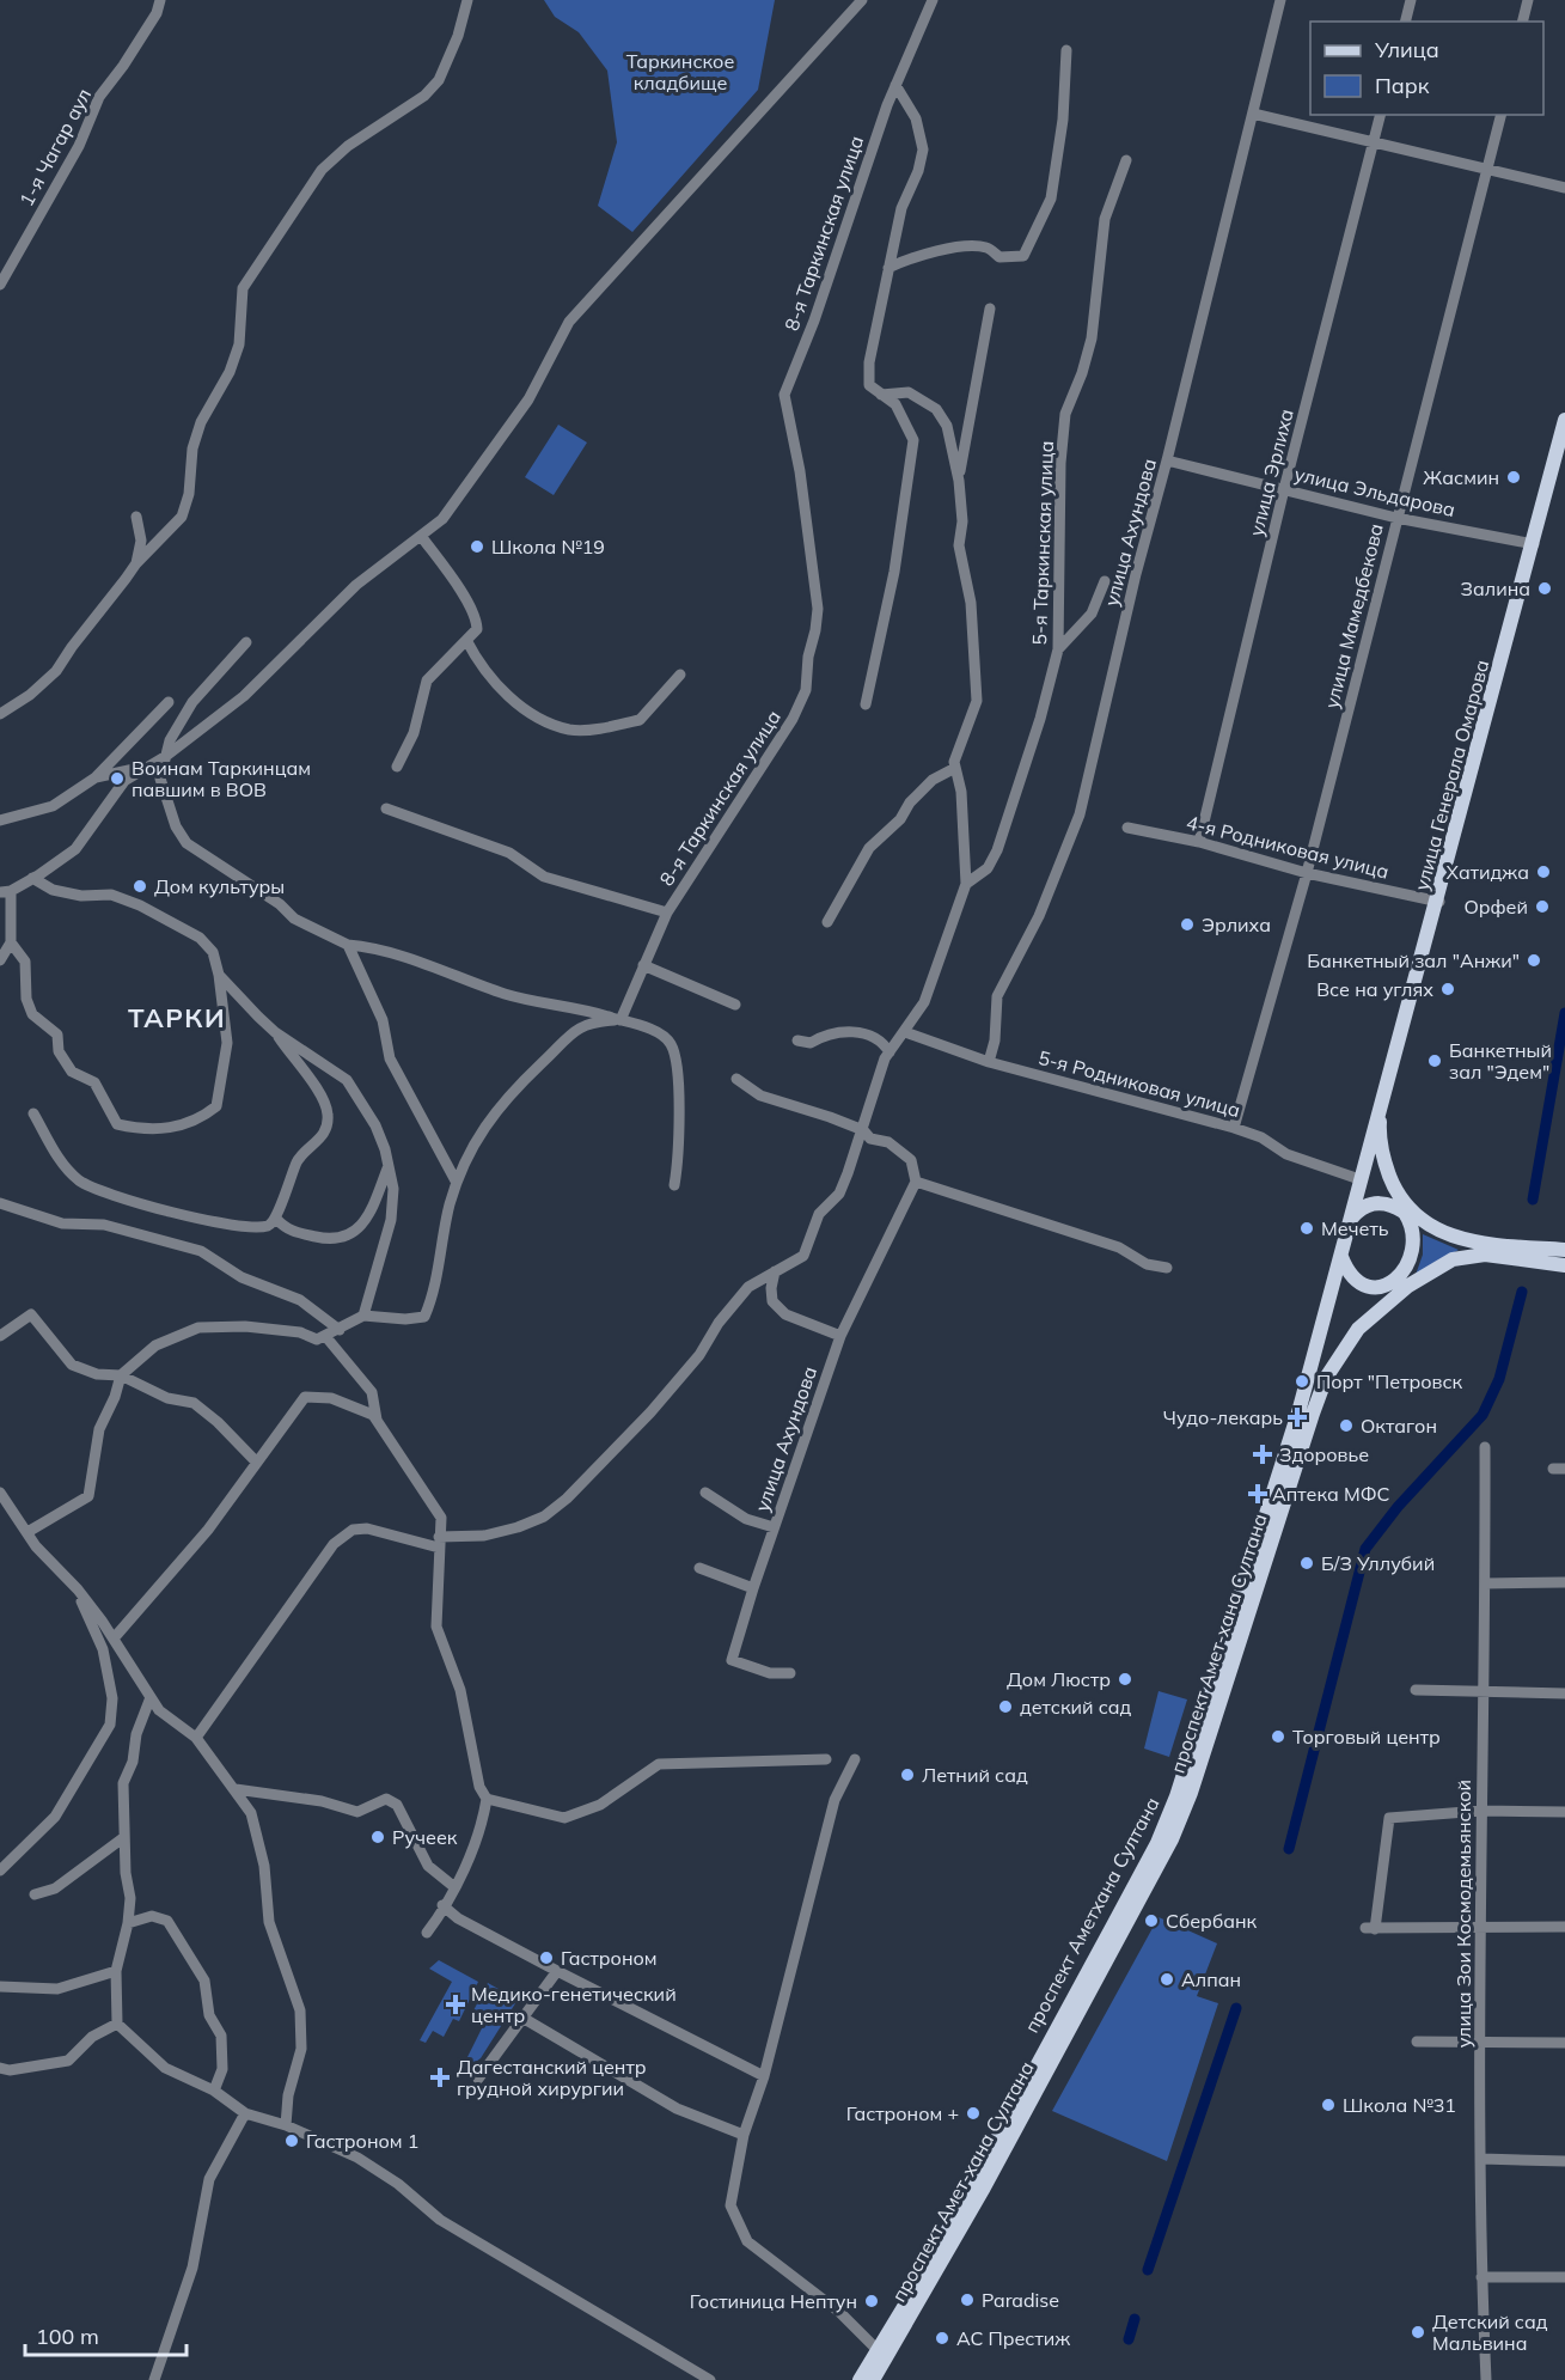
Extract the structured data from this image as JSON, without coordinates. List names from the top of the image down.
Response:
{
  "streets": {
    "main road": ["улица Генерала Омарова", "проспект Аметхана Султана"],
    "street": [
      "1-я Чагар аул",
      "8-я Таркинская улица",
      "улица Эрлиха",
      "улица Эльдарова",
      "улица Ахундова",
      "5-я Таркинская улица",
      "улица Мамедбекова",
      "4-я Родниковая улица",
      "5-я Родниковая улица",
      "улица Зои Космодемьянской"
    ]
  },
  "crossings": [
    ["улица Эрлиха", "улица Эльдарова"],
    ["улица Эрлиха", "4-я Родниковая улица"],
    ["улица Эльдарова", "улица Ахундова"],
    ["улица Эльдарова", "улица Мамедбекова"],
    ["улица Эльдарова", "улица Генерала Омарова"],
    ["улица Ахундова", "5-я Родниковая улица"],
    ["5-я Таркинская улица", "5-я Родниковая улица"],
    ["улица Мамедбекова", "4-я Родниковая улица"],
    ["улица Мамедбекова", "5-я Родниковая улица"],
    ["улица Генерала Омарова", "4-я Родниковая улица"],
    ["улица Генерала Омарова", "5-я Родниковая улица"]
  ],
  "districts": ["ТАРКИ"],
  "parks": ["Таркинское кладбище"],
  "places": {
    "other": [
      "Жасмин",
      "Школа №19",
      "Залина",
      "Воинам Таркинцам павшим в ВОВ",
      "Хатиджа",
      "Дом культуры",
      "Орфей",
      "Эрлиха",
      "Банкетный зал \"Анжи\"",
      "Все на углях",
      "Банкетный зал \"Эдем\"",
      "Мечеть",
      "Порт \"Петровск",
      "Октагон",
      "Б/З Уллубий",
      "Дом Люстр",
      "детский сад",
      "Торговый центр",
      "Летний сад",
      "Ручеек",
      "Сбербанк",
      "Гастроном",
      "Алпан",
      "Школа №31",
      "Гастроном +",
      "Гастроном 1",
      "Paradise",
      "Гостиница Нептун",
      "Детский сад Мальвина",
      "АС Престиж"
    ],
    "health": [
      "Чудо-лекарь",
      "Здоровье",
      "Аптека МФС",
      "Медико-генетический центр",
      "Дагестанский центр грудной хирургии"
    ]
  },
  "legend": ["Улица", "Парк"],
  "scale_bar": "100 m"
}
